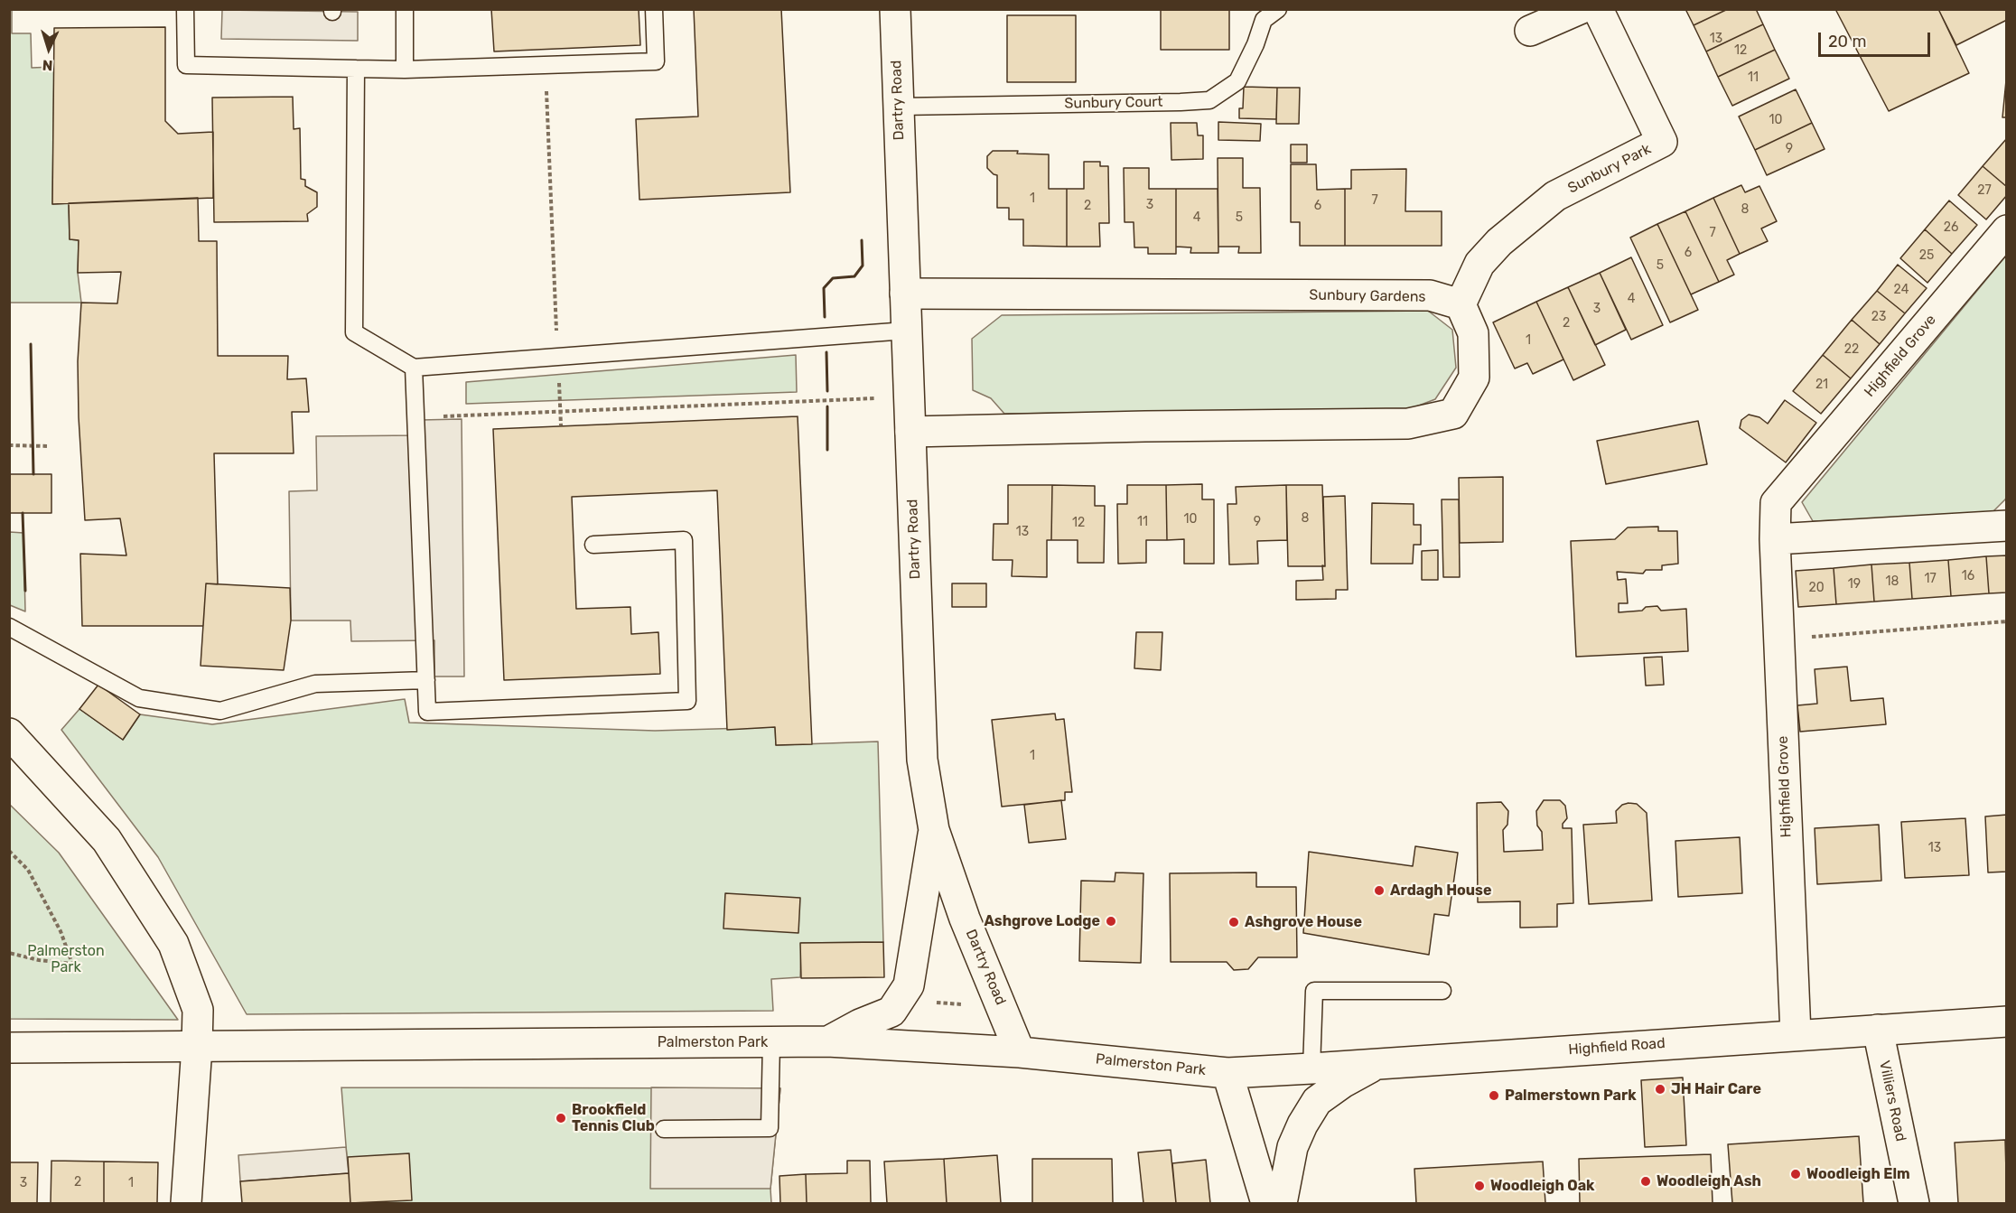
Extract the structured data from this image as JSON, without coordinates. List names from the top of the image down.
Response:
{
  "streets": {
    "street": [
      "Dartry Road",
      "Sunbury Park",
      "Sunbury Gardens",
      "Highfield Grove",
      "Palmerston Park",
      "Highfield Road",
      "Villiers Road"
    ],
    "lane": ["Sunbury Court"]
  },
  "crossings": [
    ["Dartry Road", "Sunbury Court"],
    ["Dartry Road", "Sunbury Gardens"],
    ["Dartry Road", "Palmerston Park"],
    ["Sunbury Park", "Sunbury Gardens"],
    ["Highfield Grove", "Highfield Road"],
    ["Palmerston Park", "Highfield Road"],
    ["Highfield Road", "Villiers Road"]
  ],
  "parks": ["Palmerston Park"],
  "places": [
    "Ardagh House",
    "Ashgrove Lodge",
    "Ashgrove House",
    "JH Hair Care",
    "Palmerstown Park",
    "Brookfield Tennis Club",
    "Woodleigh Elm",
    "Woodleigh Ash",
    "Woodleigh Oak"
  ],
  "house_numbers": [
    "13",
    "12",
    "11",
    "10",
    "9",
    "27",
    "1",
    "7",
    "3",
    "2",
    "6",
    "8",
    "4",
    "5",
    "26",
    "7",
    "6",
    "25",
    "5",
    "24",
    "4",
    "3",
    "23",
    "2",
    "1",
    "22",
    "21",
    "8",
    "10",
    "11",
    "9",
    "12",
    "13",
    "16",
    "17",
    "18",
    "19",
    "20",
    "1",
    "13",
    "2",
    "3",
    "1"
  ],
  "scale_bar": "20 m",
  "north": "bottom"
}
